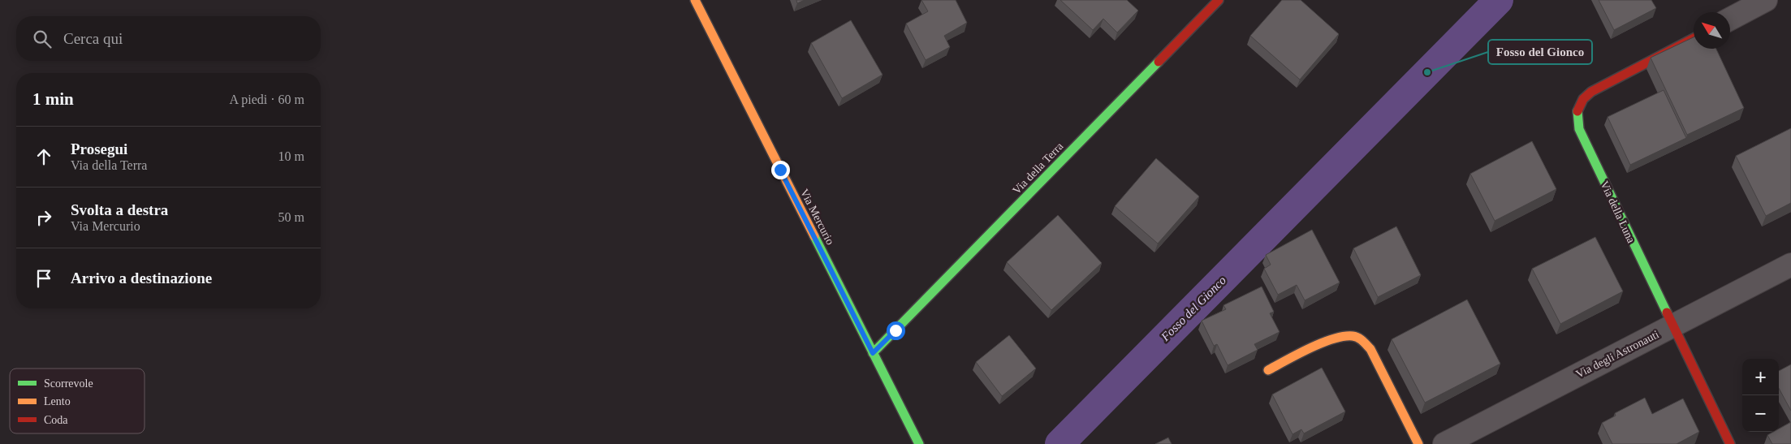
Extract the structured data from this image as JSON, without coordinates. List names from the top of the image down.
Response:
{
  "streets": {
    "street": [
      "Via della Terra",
      "Via della Luna",
      "Via Mercurio",
      "Via degli Astronauti"
    ]
  },
  "crossings": [
    ["Via della Terra", "Via Mercurio"],
    ["Via della Luna", "Via degli Astronauti"]
  ],
  "water": ["Fosso del Gionco"],
  "places": ["Fosso del Gionco"],
  "legend": ["Scorrevole", "Lento", "Coda"],
  "north": "top left",
  "page": {
    "search": "Cerca qui",
    "heading": ["1 min", "A piedi · 60 m"],
    "list": [
      ["Prosegui", "Via della Terra", "10 m"],
      ["Svolta a destra", "Via Mercurio", "50 m"],
      "Arrivo a destinazione"
    ],
    "map_buttons": ["+", "−"]
  }
}
